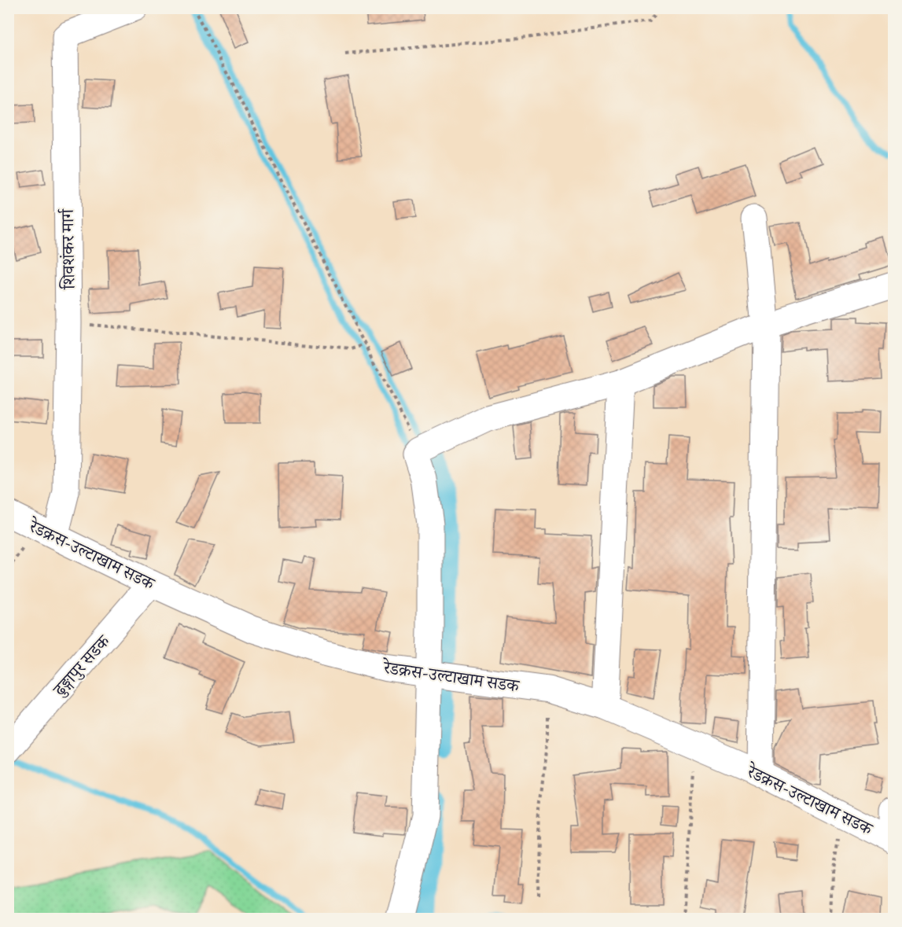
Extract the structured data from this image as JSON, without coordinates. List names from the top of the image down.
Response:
{
  "streets": {
    "street": ["शिवशंकर मार्ग", "रेडक्रस-उल्टाखाम सडक", "ढुङ्गापुर सडक"]
  },
  "crossings": [
    ["शिवशंकर मार्ग", "रेडक्रस-उल्टाखाम सडक"],
    ["रेडक्रस-उल्टाखाम सडक", "ढुङ्गापुर सडक"]
  ]
}
